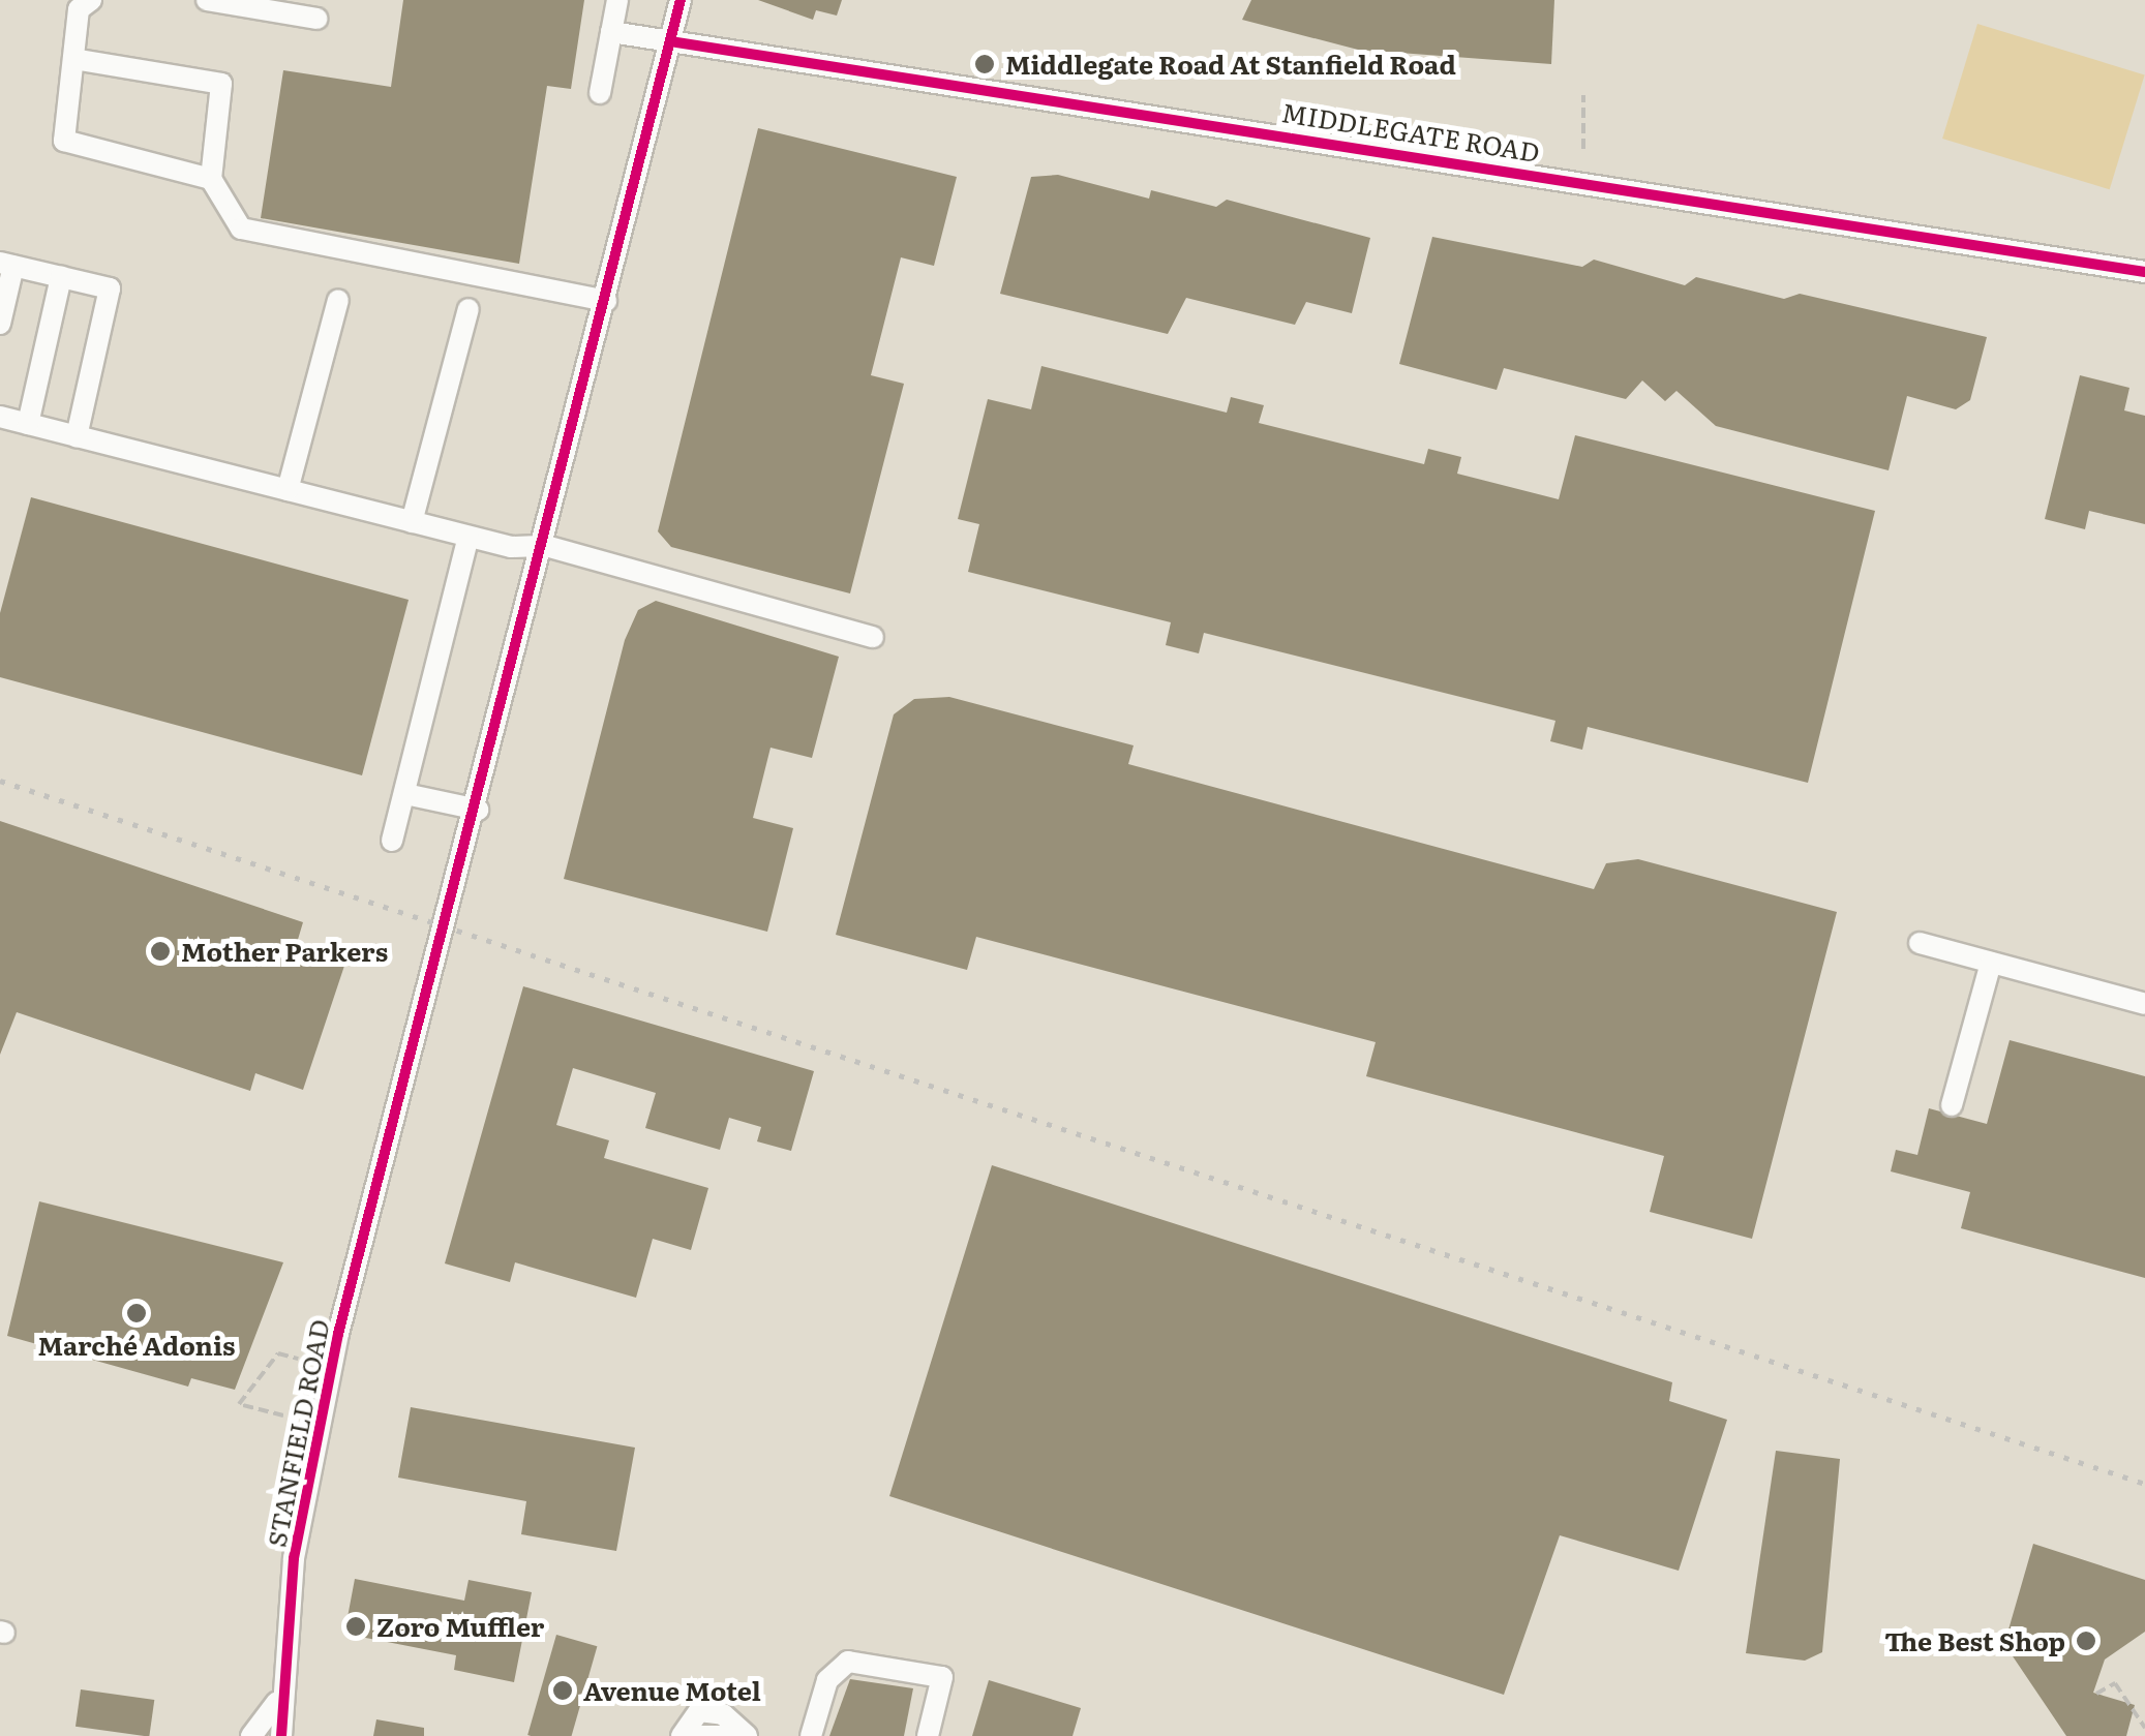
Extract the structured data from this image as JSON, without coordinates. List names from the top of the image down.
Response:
{
  "streets": {
    "street": ["MIDDLEGATE ROAD", "STANFIELD ROAD"]
  },
  "crossings": [
    ["MIDDLEGATE ROAD", "STANFIELD ROAD"]
  ],
  "places": [
    "Middlegate Road At Stanfield Road",
    "Mother Parkers",
    "Marché Adonis",
    "Zoro Muffler",
    "The Best Shop",
    "Avenue Motel"
  ]
}
